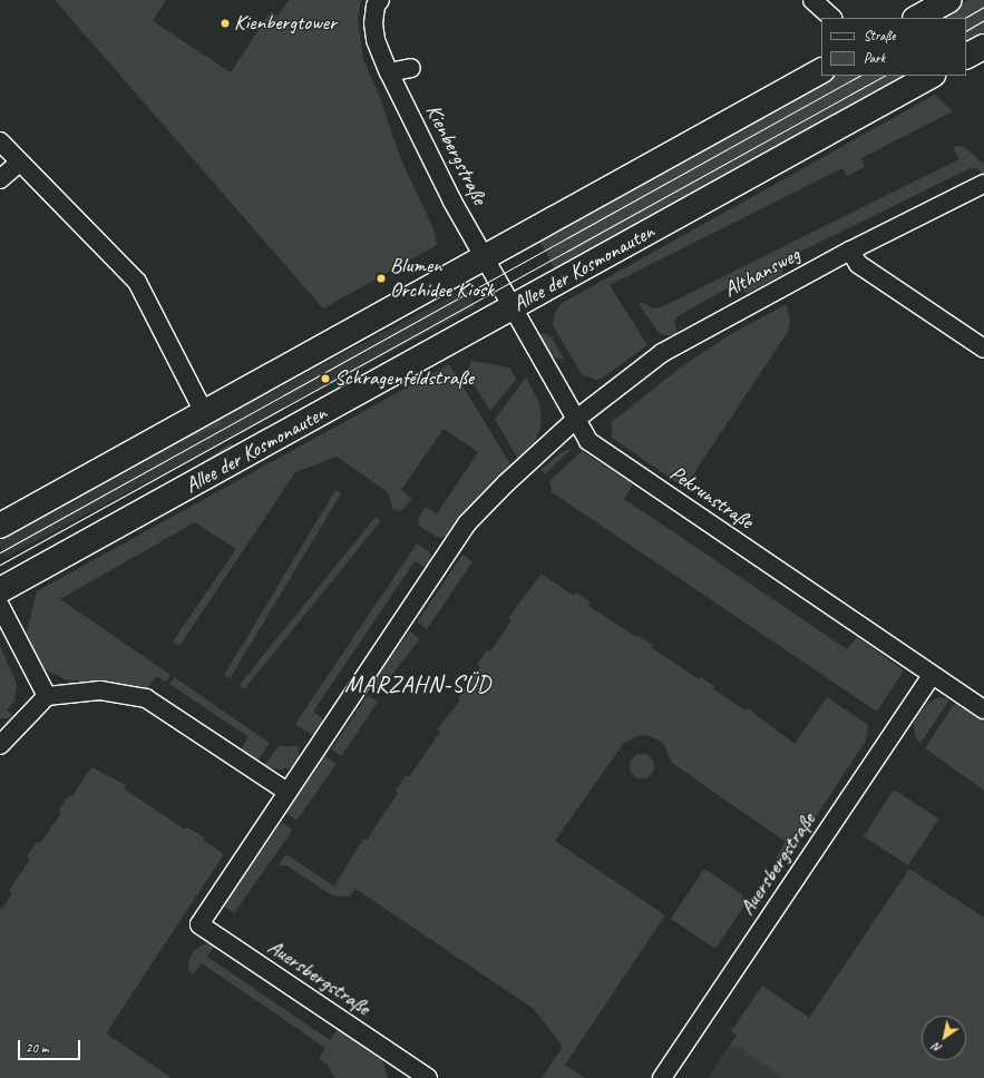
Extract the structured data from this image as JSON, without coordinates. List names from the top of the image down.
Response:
{
  "streets": {
    "main road": ["Allee der Kosmonauten"],
    "street": [
      "Kienbergstraße",
      "Althansweg",
      "Pekrunstraße",
      "Auersbergstraße"
    ]
  },
  "crossings": [
    ["Kienbergstraße", "Pekrunstraße"],
    ["Allee der Kosmonauten", "Pekrunstraße"],
    ["Althansweg", "Pekrunstraße"],
    ["Pekrunstraße", "Auersbergstraße"]
  ],
  "districts": ["MARZAHN-SÜD"],
  "places": ["Kienbergtower", "Blumen Orchidee Kiosk", "Schragenfeldstraße"],
  "legend": ["Straße", "Park"],
  "scale_bar": "20 m",
  "north": "bottom left"
}
